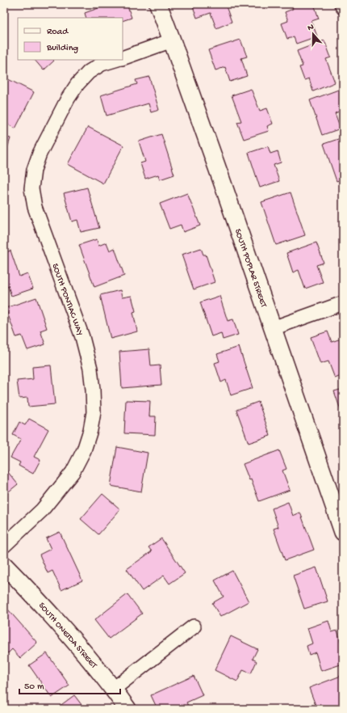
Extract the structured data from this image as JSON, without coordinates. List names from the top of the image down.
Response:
{
  "streets": {
    "street": ["SOUTH POPLAR STREET", "SOUTH PONTIAC WAY", "SOUTH ONEIDA STREET"]
  },
  "legend": ["Road", "Building"],
  "scale_bar": "50 m",
  "north": "top"
}
